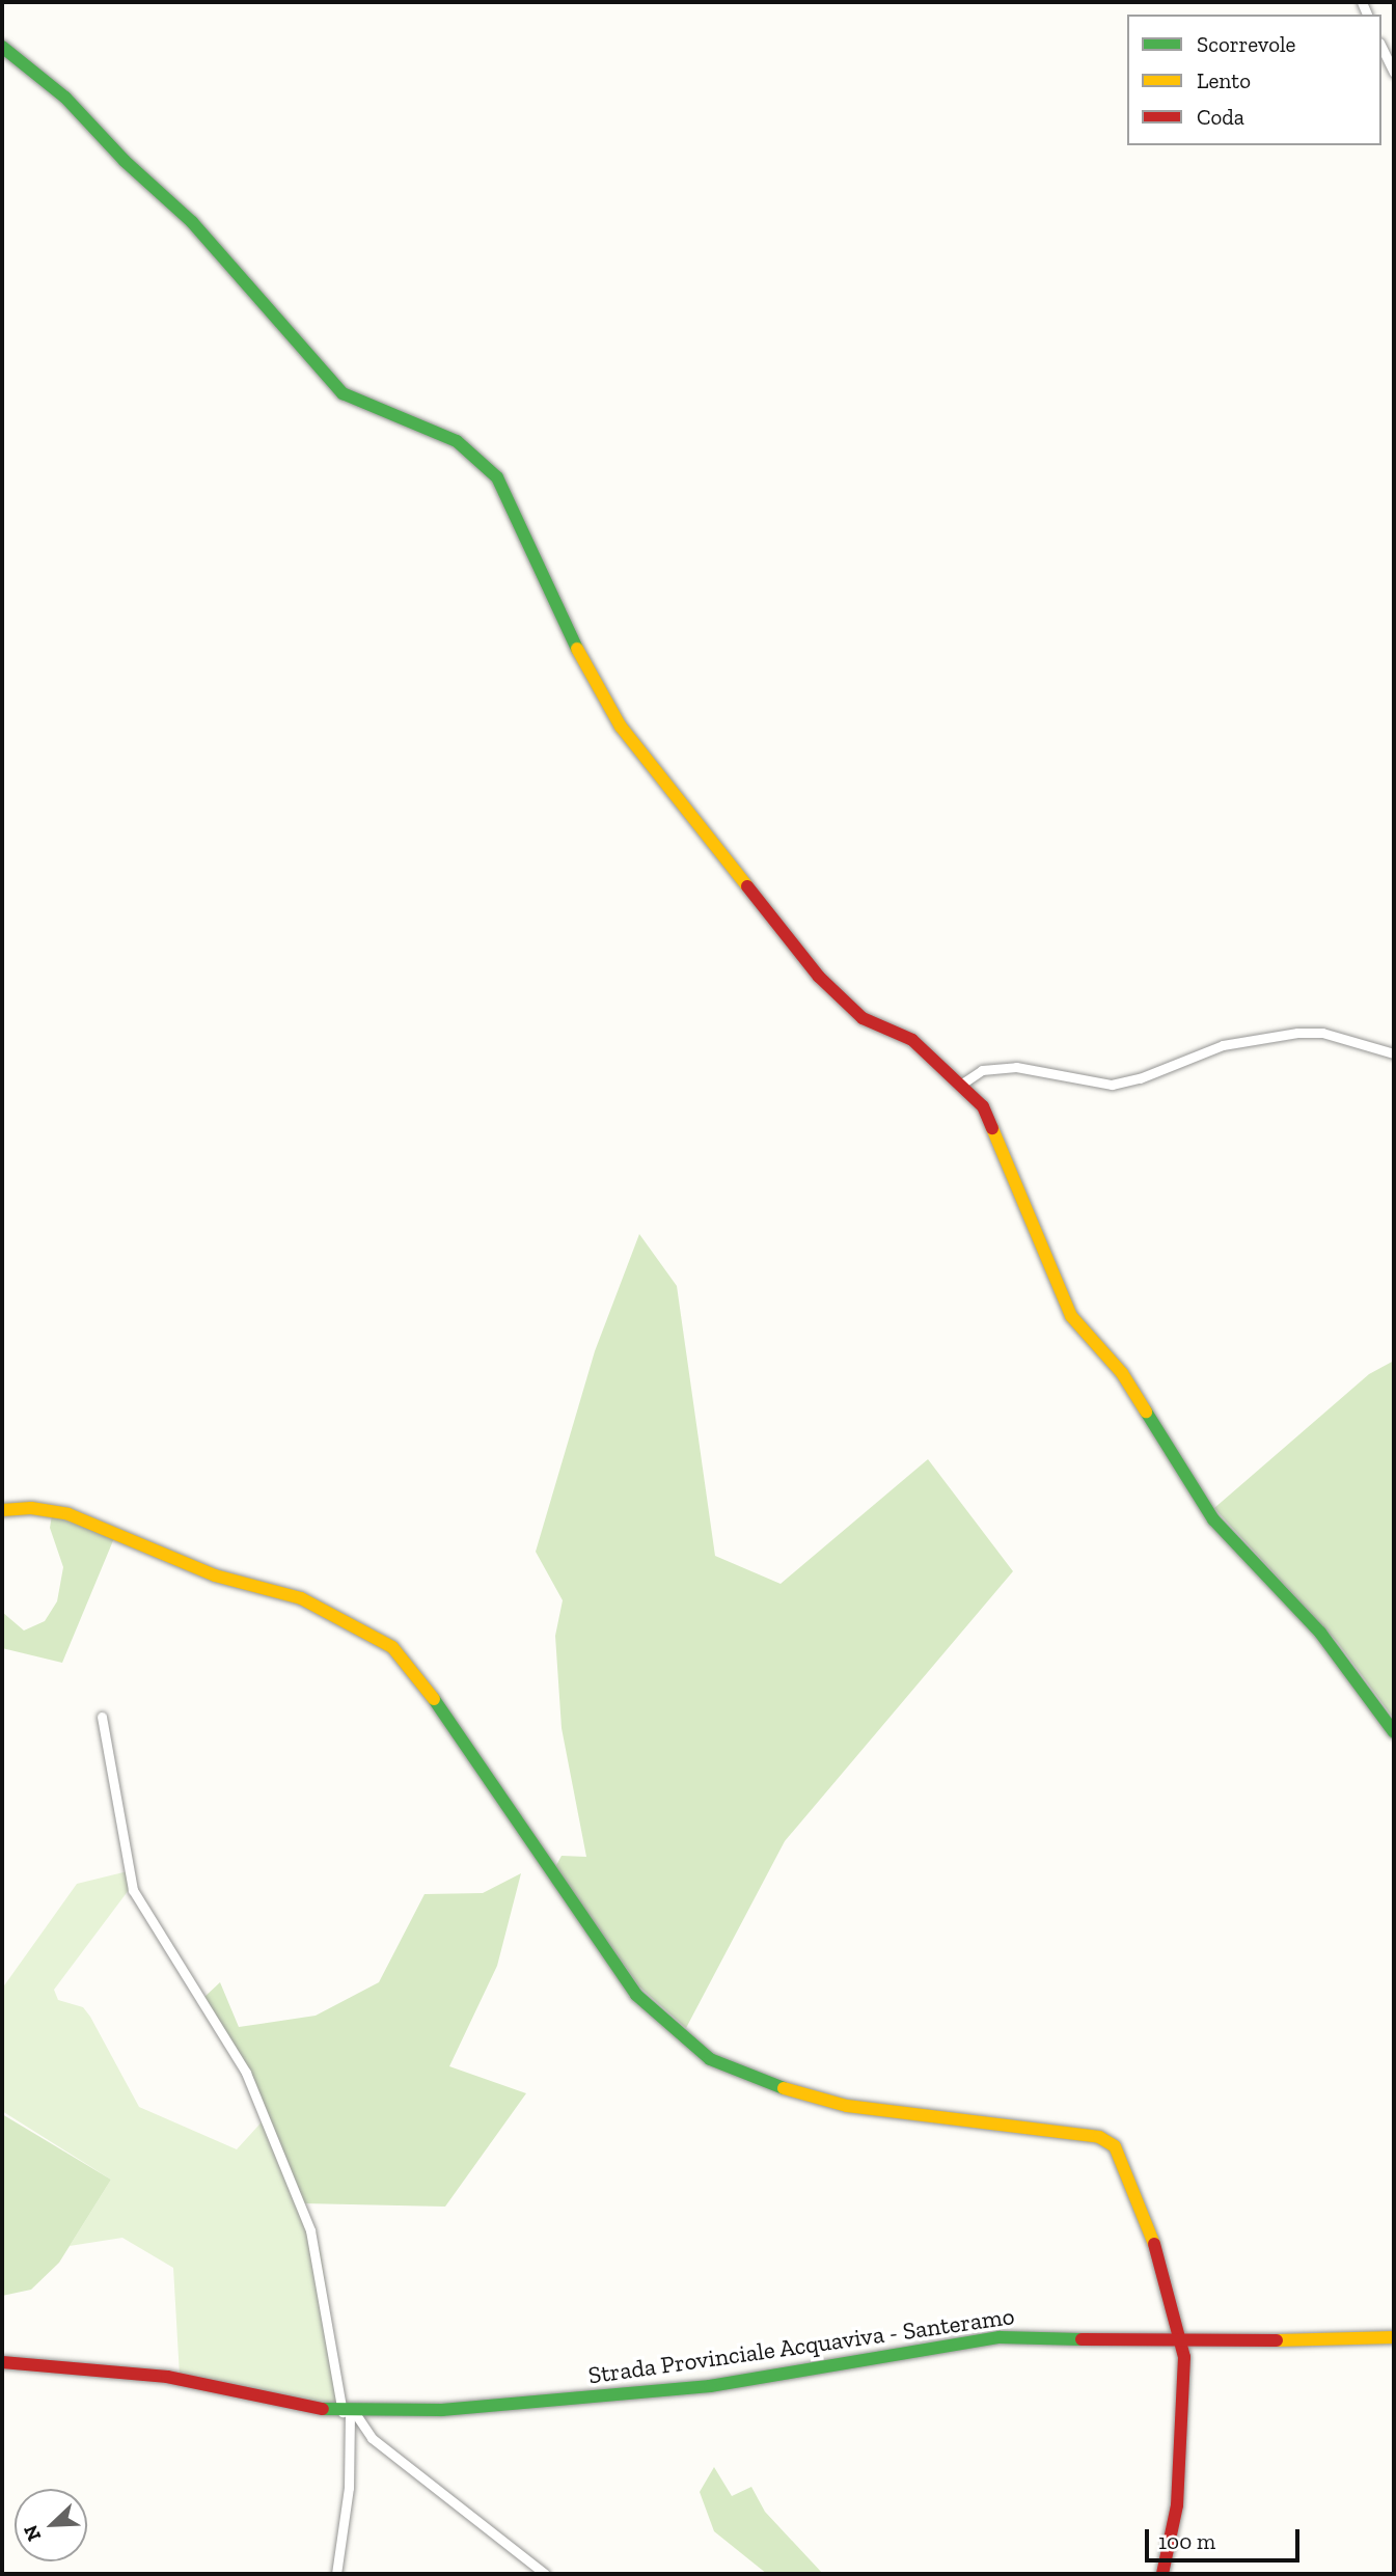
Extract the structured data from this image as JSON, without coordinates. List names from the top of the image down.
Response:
{
  "streets": {
    "street": ["Strada Provinciale Acquaviva - Santeramo"]
  },
  "legend": ["Scorrevole", "Lento", "Coda"],
  "scale_bar": "100 m",
  "north": "bottom left"
}
